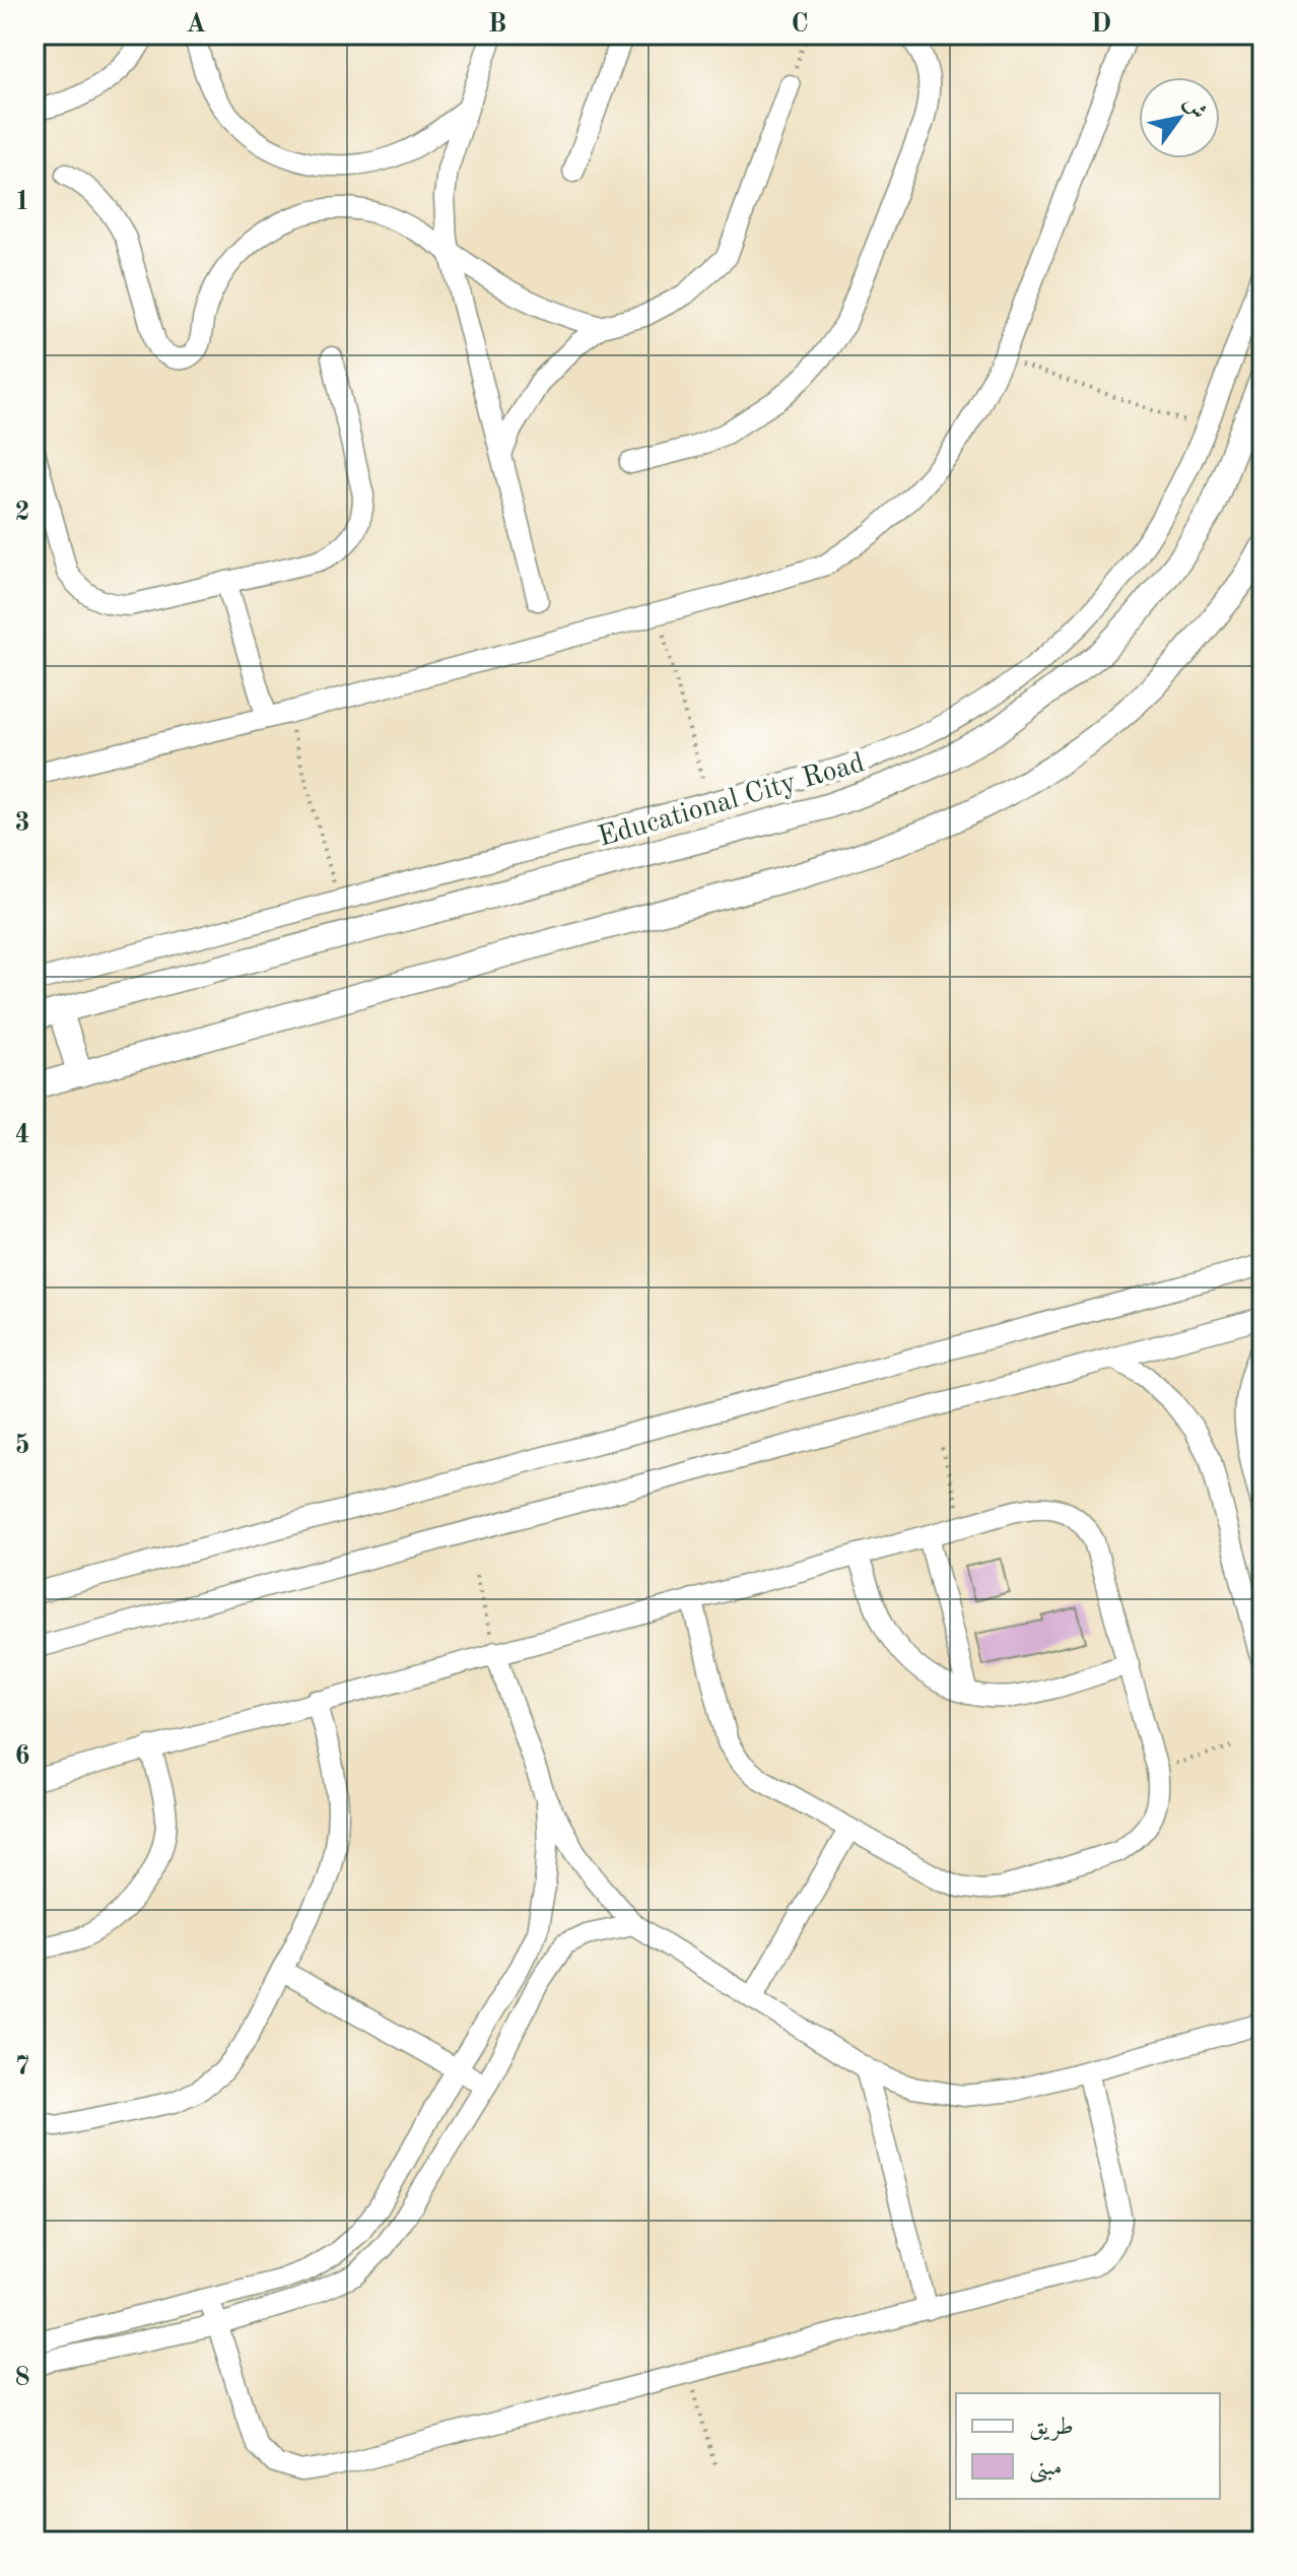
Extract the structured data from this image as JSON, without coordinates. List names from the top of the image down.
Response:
{
  "streets": {
    "street": ["Educational City Road"]
  },
  "legend": ["طريق", "مبنى"],
  "north": "top right",
  "grid": {
    "columns": [
      "A",
      "B",
      "C",
      "D"
    ],
    "rows": [
      "1",
      "2",
      "3",
      "4",
      "5",
      "6",
      "7",
      "8"
    ]
  }
}
